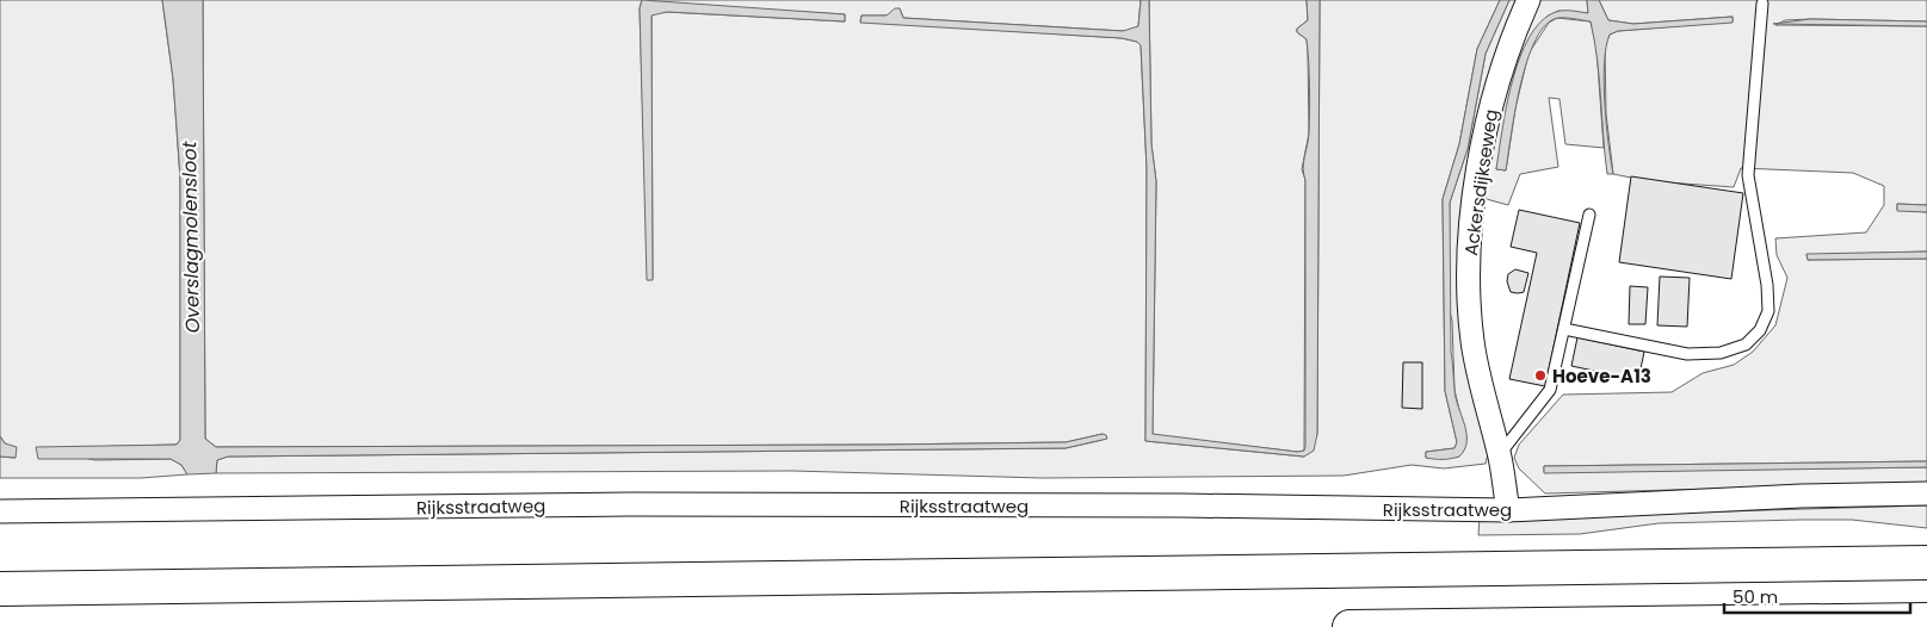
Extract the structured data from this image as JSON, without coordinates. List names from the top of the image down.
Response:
{
  "streets": {
    "street": ["Ackersdijkseweg", "Rijksstraatweg"]
  },
  "crossings": [
    ["Ackersdijkseweg", "Rijksstraatweg"]
  ],
  "water": ["Overslagmolensloot"],
  "places": ["Hoeve-A13"],
  "scale_bar": "50 m"
}
